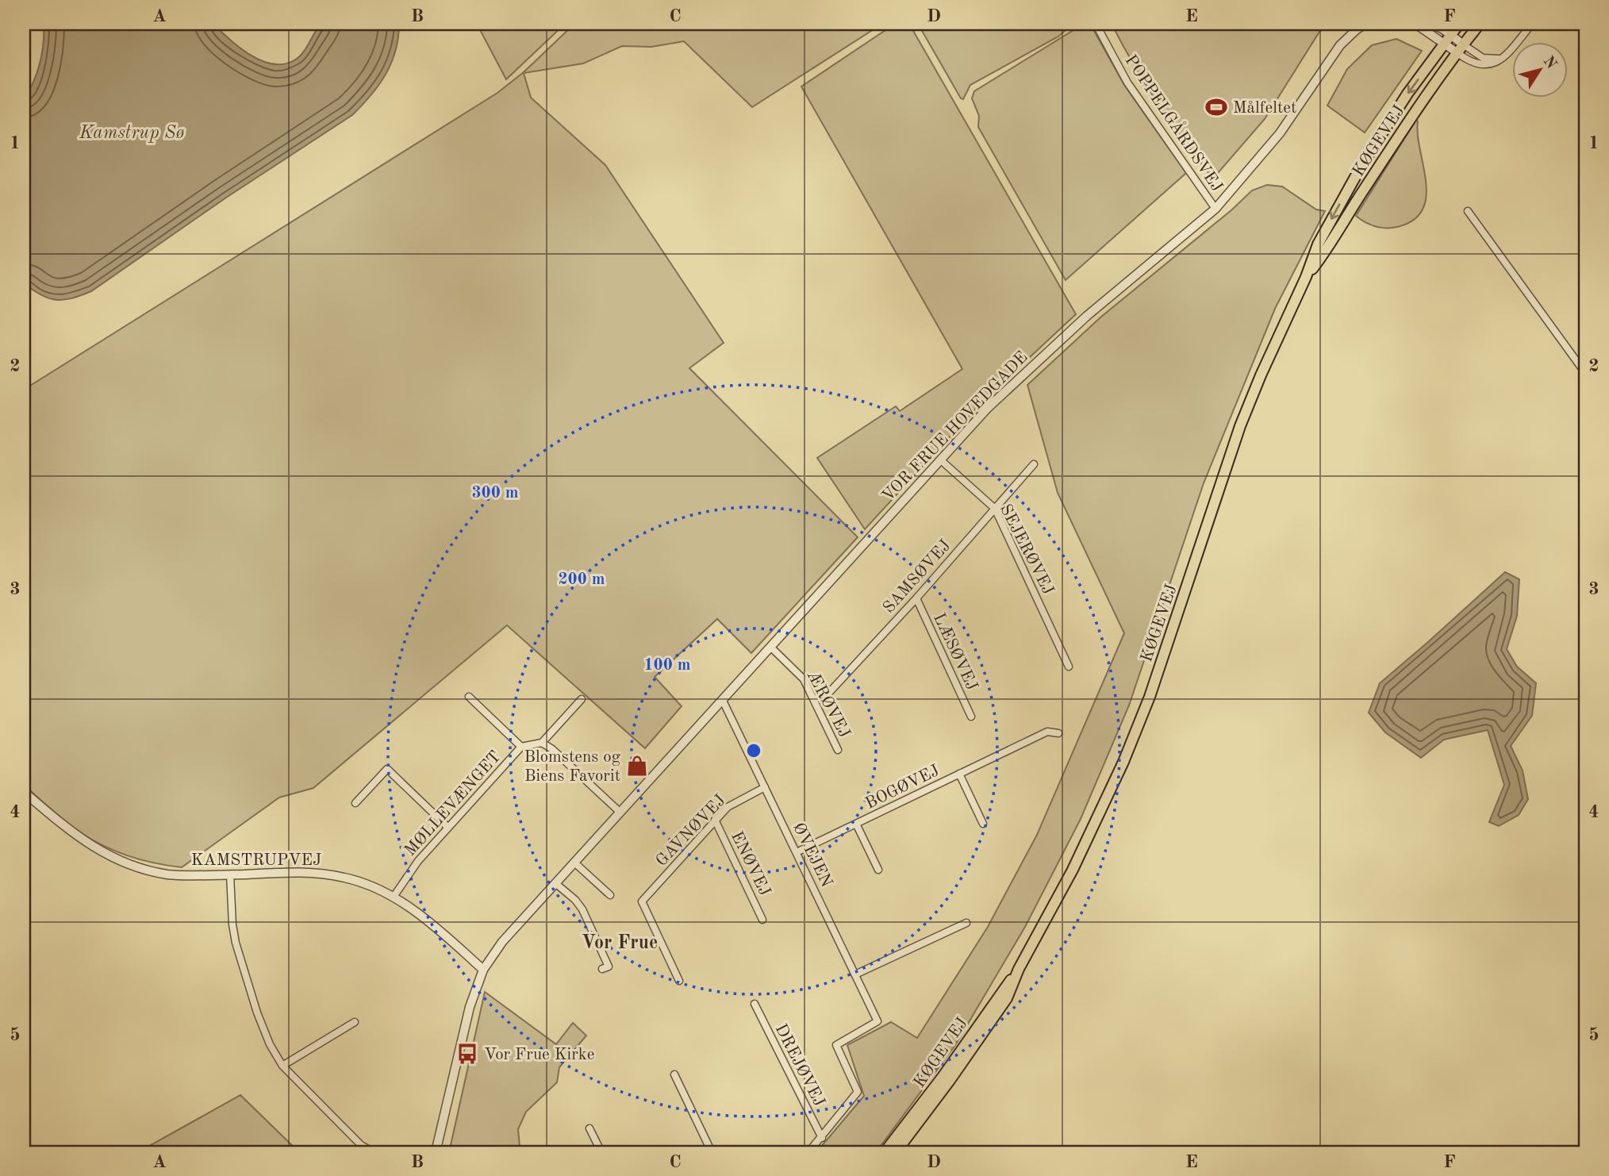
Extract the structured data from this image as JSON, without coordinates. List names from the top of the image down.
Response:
{
  "streets": {
    "main road": ["KØGEVEJ"],
    "street": [
      "POPPELGÅRDSVEJ",
      "VOR FRUE HOVEDGADE",
      "SEJERØVEJ",
      "SAMSØVEJ",
      "LÆSØVEJ",
      "ÆRØVEJ",
      "BOGØVEJ",
      "MØLLEVÆNGET",
      "GAVNØVEJ",
      "ØVEJEN",
      "KAMSTRUPVEJ",
      "ENØVEJ",
      "DREJØVEJ"
    ]
  },
  "crossings": [
    ["POPPELGÅRDSVEJ", "VOR FRUE HOVEDGADE"],
    ["VOR FRUE HOVEDGADE", "SEJERØVEJ"],
    ["VOR FRUE HOVEDGADE", "ÆRØVEJ"],
    ["VOR FRUE HOVEDGADE", "ØVEJEN"],
    ["VOR FRUE HOVEDGADE", "KAMSTRUPVEJ"],
    ["SEJERØVEJ", "SAMSØVEJ"],
    ["SAMSØVEJ", "LÆSØVEJ"],
    ["SAMSØVEJ", "ÆRØVEJ"],
    ["BOGØVEJ", "ØVEJEN"],
    ["MØLLEVÆNGET", "KAMSTRUPVEJ"],
    ["GAVNØVEJ", "ØVEJEN"],
    ["GAVNØVEJ", "ENØVEJ"],
    ["ØVEJEN", "DREJØVEJ"]
  ],
  "districts": ["Vor Frue"],
  "water": ["Kamstrup Sø"],
  "places": {
    "sports": ["Målfeltet"],
    "shop": ["Blomstens og Biens Favorit"],
    "bus stop": ["Vor Frue Kirke"]
  },
  "north": "top right",
  "grid": {
    "columns": [
      "A",
      "B",
      "C",
      "D",
      "E",
      "F"
    ],
    "rows": [
      "1",
      "2",
      "3",
      "4",
      "5"
    ]
  },
  "rings": ["300 m", "200 m", "100 m"]
}
